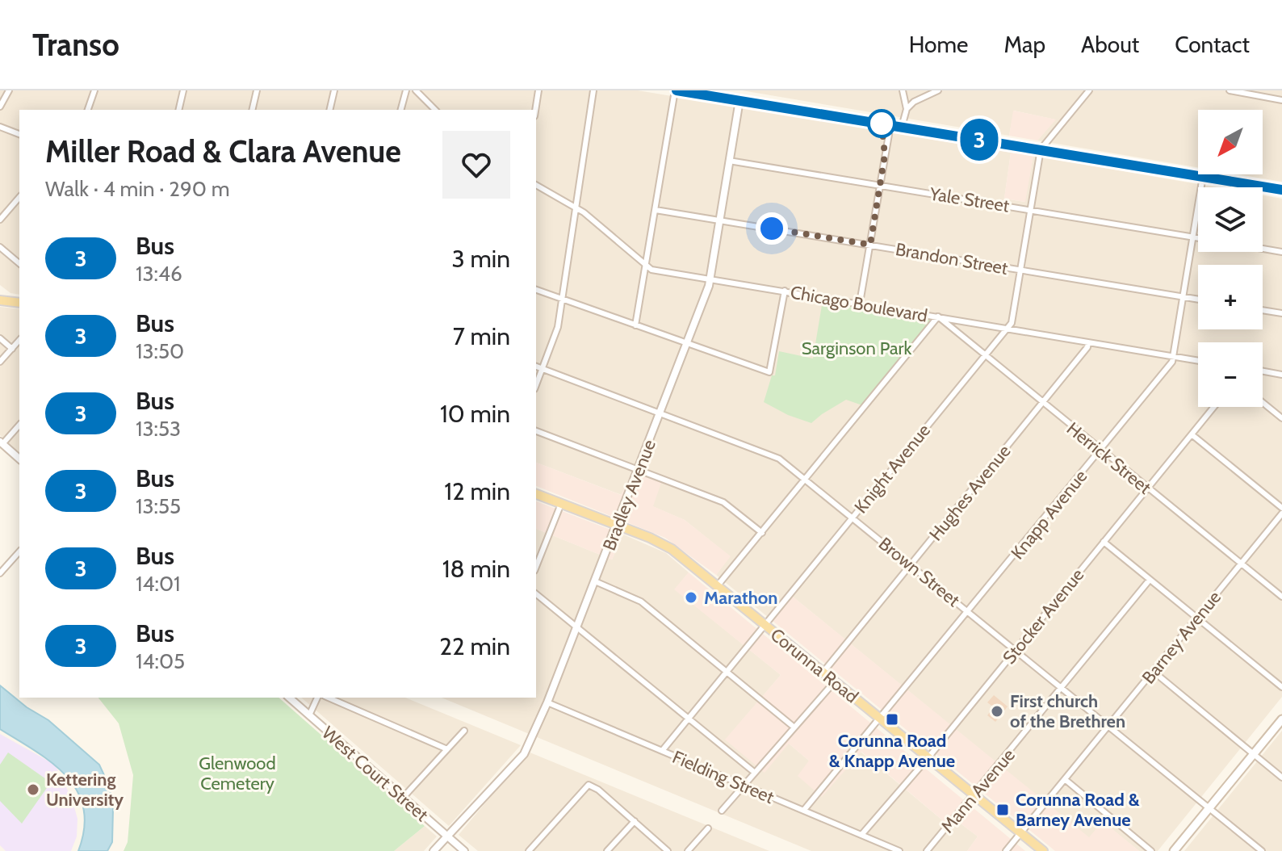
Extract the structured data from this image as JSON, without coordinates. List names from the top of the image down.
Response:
{
  "streets": {
    "main road": ["Corunna Road"],
    "street": [
      "Yale Street",
      "Brandon Street",
      "Chicago Boulevard",
      "Herrick Street",
      "Knight Avenue",
      "Hughes Avenue",
      "Bradley Avenue",
      "Knapp Avenue",
      "Brown Street",
      "Stocker Avenue",
      "Barney Avenue",
      "West Court Street",
      "Fielding Street",
      "Mann Avenue"
    ]
  },
  "crossings": [
    ["Yale Street", "Knight Avenue"],
    ["Yale Street", "Bradley Avenue"],
    ["Yale Street", "Knapp Avenue"],
    ["Brandon Street", "Knight Avenue"],
    ["Brandon Street", "Bradley Avenue"],
    ["Brandon Street", "Knapp Avenue"],
    ["Chicago Boulevard", "Herrick Street"],
    ["Chicago Boulevard", "Knight Avenue"],
    ["Chicago Boulevard", "Hughes Avenue"],
    ["Chicago Boulevard", "Bradley Avenue"],
    ["Chicago Boulevard", "Knapp Avenue"],
    ["Herrick Street", "Knight Avenue"],
    ["Herrick Street", "Hughes Avenue"],
    ["Herrick Street", "Knapp Avenue"],
    ["Herrick Street", "Stocker Avenue"],
    ["Herrick Street", "Barney Avenue"],
    ["Knight Avenue", "Brown Street"],
    ["Knight Avenue", "Corunna Road"],
    ["Knight Avenue", "Fielding Street"],
    ["Hughes Avenue", "Brown Street"],
    ["Hughes Avenue", "Corunna Road"],
    ["Bradley Avenue", "Brown Street"],
    ["Bradley Avenue", "Corunna Road"],
    ["Bradley Avenue", "West Court Street"],
    ["Bradley Avenue", "Fielding Street"],
    ["Knapp Avenue", "Brown Street"],
    ["Knapp Avenue", "Corunna Road"],
    ["Knapp Avenue", "Fielding Street"],
    ["Brown Street", "Stocker Avenue"],
    ["Brown Street", "Barney Avenue"],
    ["Brown Street", "Mann Avenue"],
    ["Stocker Avenue", "Corunna Road"],
    ["Stocker Avenue", "Fielding Street"],
    ["Barney Avenue", "Corunna Road"],
    ["Corunna Road", "Mann Avenue"]
  ],
  "parks": ["Sarginson Park", "Glenwood Cemetery"],
  "places": {
    "other": ["Marathon", "First church of the Brethren", "Kettering University"],
    "transit": ["Corunna Road & Knapp Avenue", "Corunna Road & Barney Avenue"]
  },
  "lines": ["bus line 3"],
  "north": "bottom left",
  "page": {
    "header": "Transo",
    "nav": [
      "Home",
      "Map",
      "About",
      "Contact"
    ],
    "on_map": "3",
    "map_buttons": ["+", "−"],
    "heading": ["Miller Road & Clara Avenue", "Walk · 4 min · 290 m"],
    "list": [
      {
        "mark": "3",
        "name": "Bus",
        "note": "13:46",
        "value": "3 min"
      },
      {
        "mark": "3",
        "name": "Bus",
        "note": "13:50",
        "value": "7 min"
      },
      {
        "mark": "3",
        "name": "Bus",
        "note": "13:53",
        "value": "10 min"
      },
      {
        "mark": "3",
        "name": "Bus",
        "note": "13:55",
        "value": "12 min"
      },
      {
        "mark": "3",
        "name": "Bus",
        "note": "14:01",
        "value": "18 min"
      },
      {
        "mark": "3",
        "name": "Bus",
        "note": "14:05",
        "value": "22 min"
      }
    ]
  }
}
